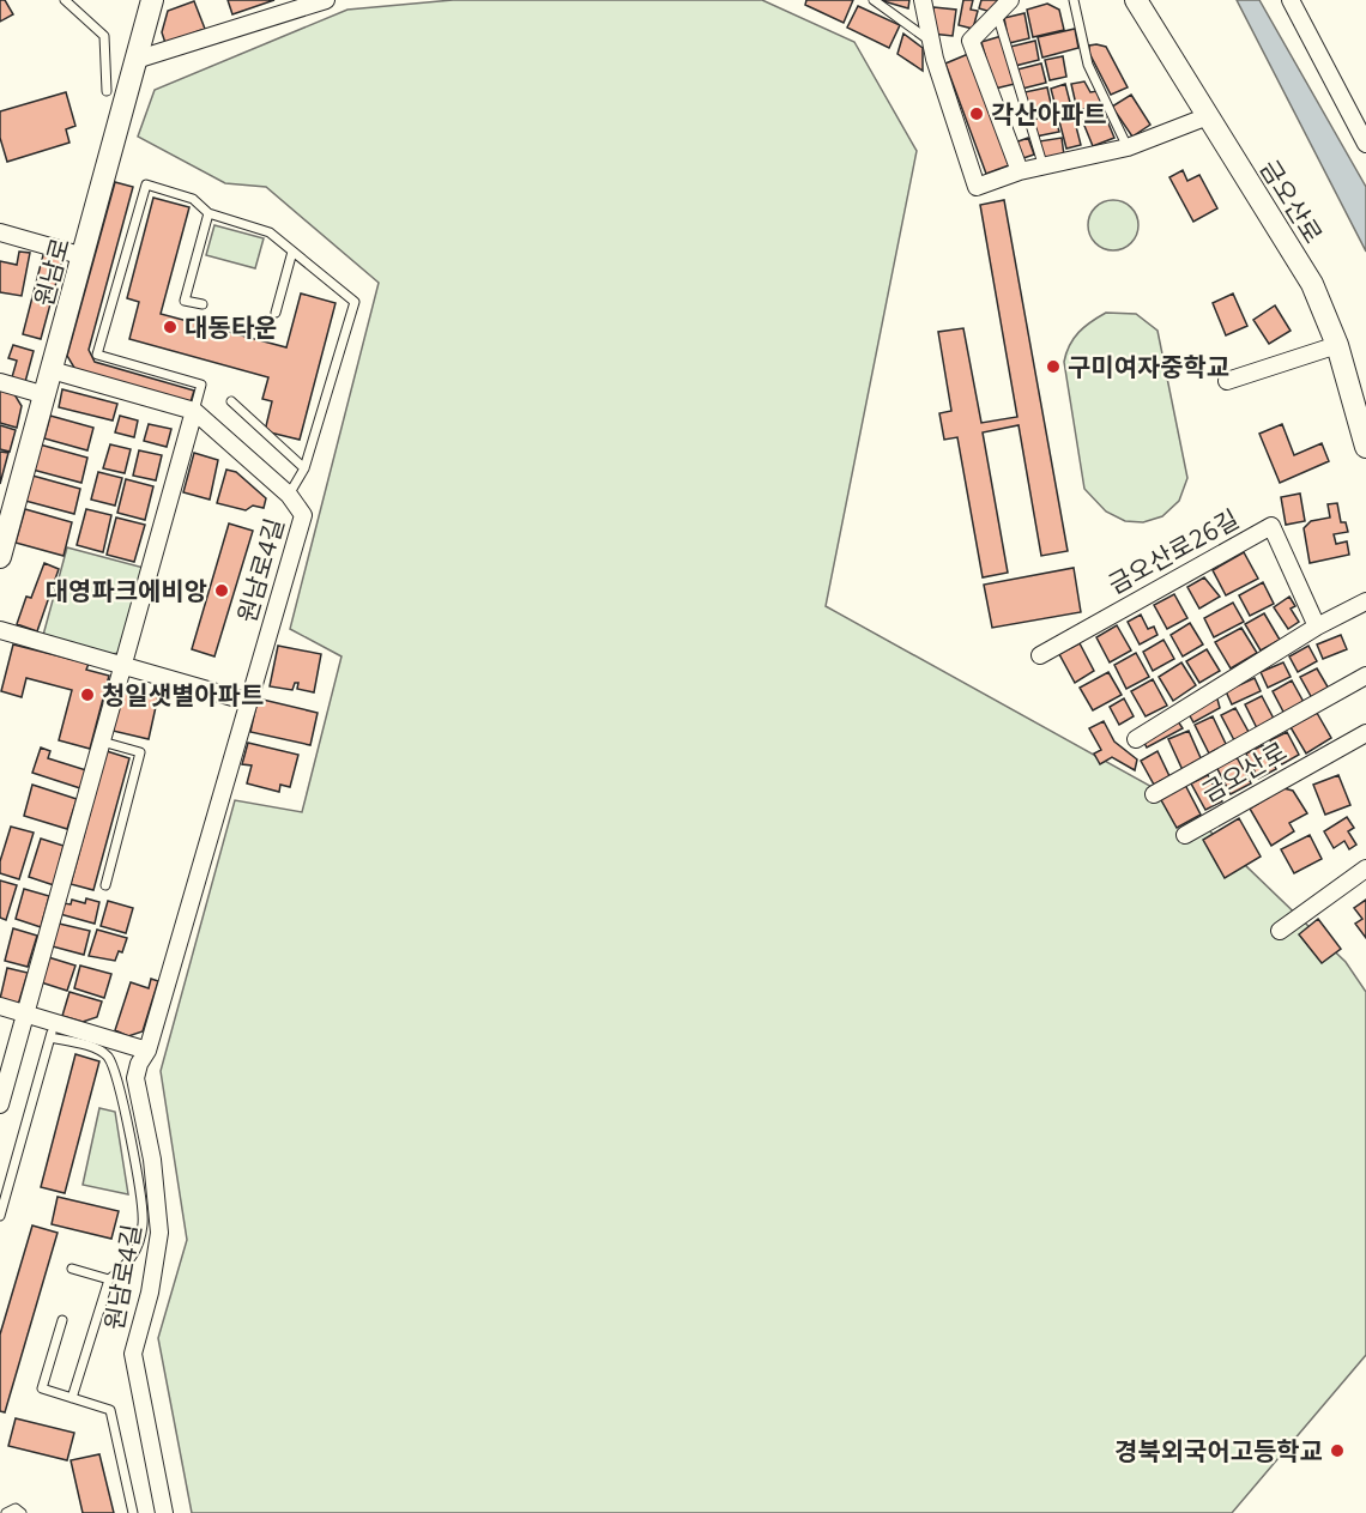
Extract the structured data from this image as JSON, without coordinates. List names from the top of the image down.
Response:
{
  "streets": {
    "street": [
      "금오산로",
      "원남로",
      "금오산로26길",
      "원남로4길"
    ]
  },
  "crossings": [
    ["원남로", "원남로4길"]
  ],
  "places": [
    "각산아파트",
    "대동타운",
    "구미여자중학교",
    "대영파크에비앙",
    "청일샛별아파트",
    "경북외국어고등학교"
  ]
}
